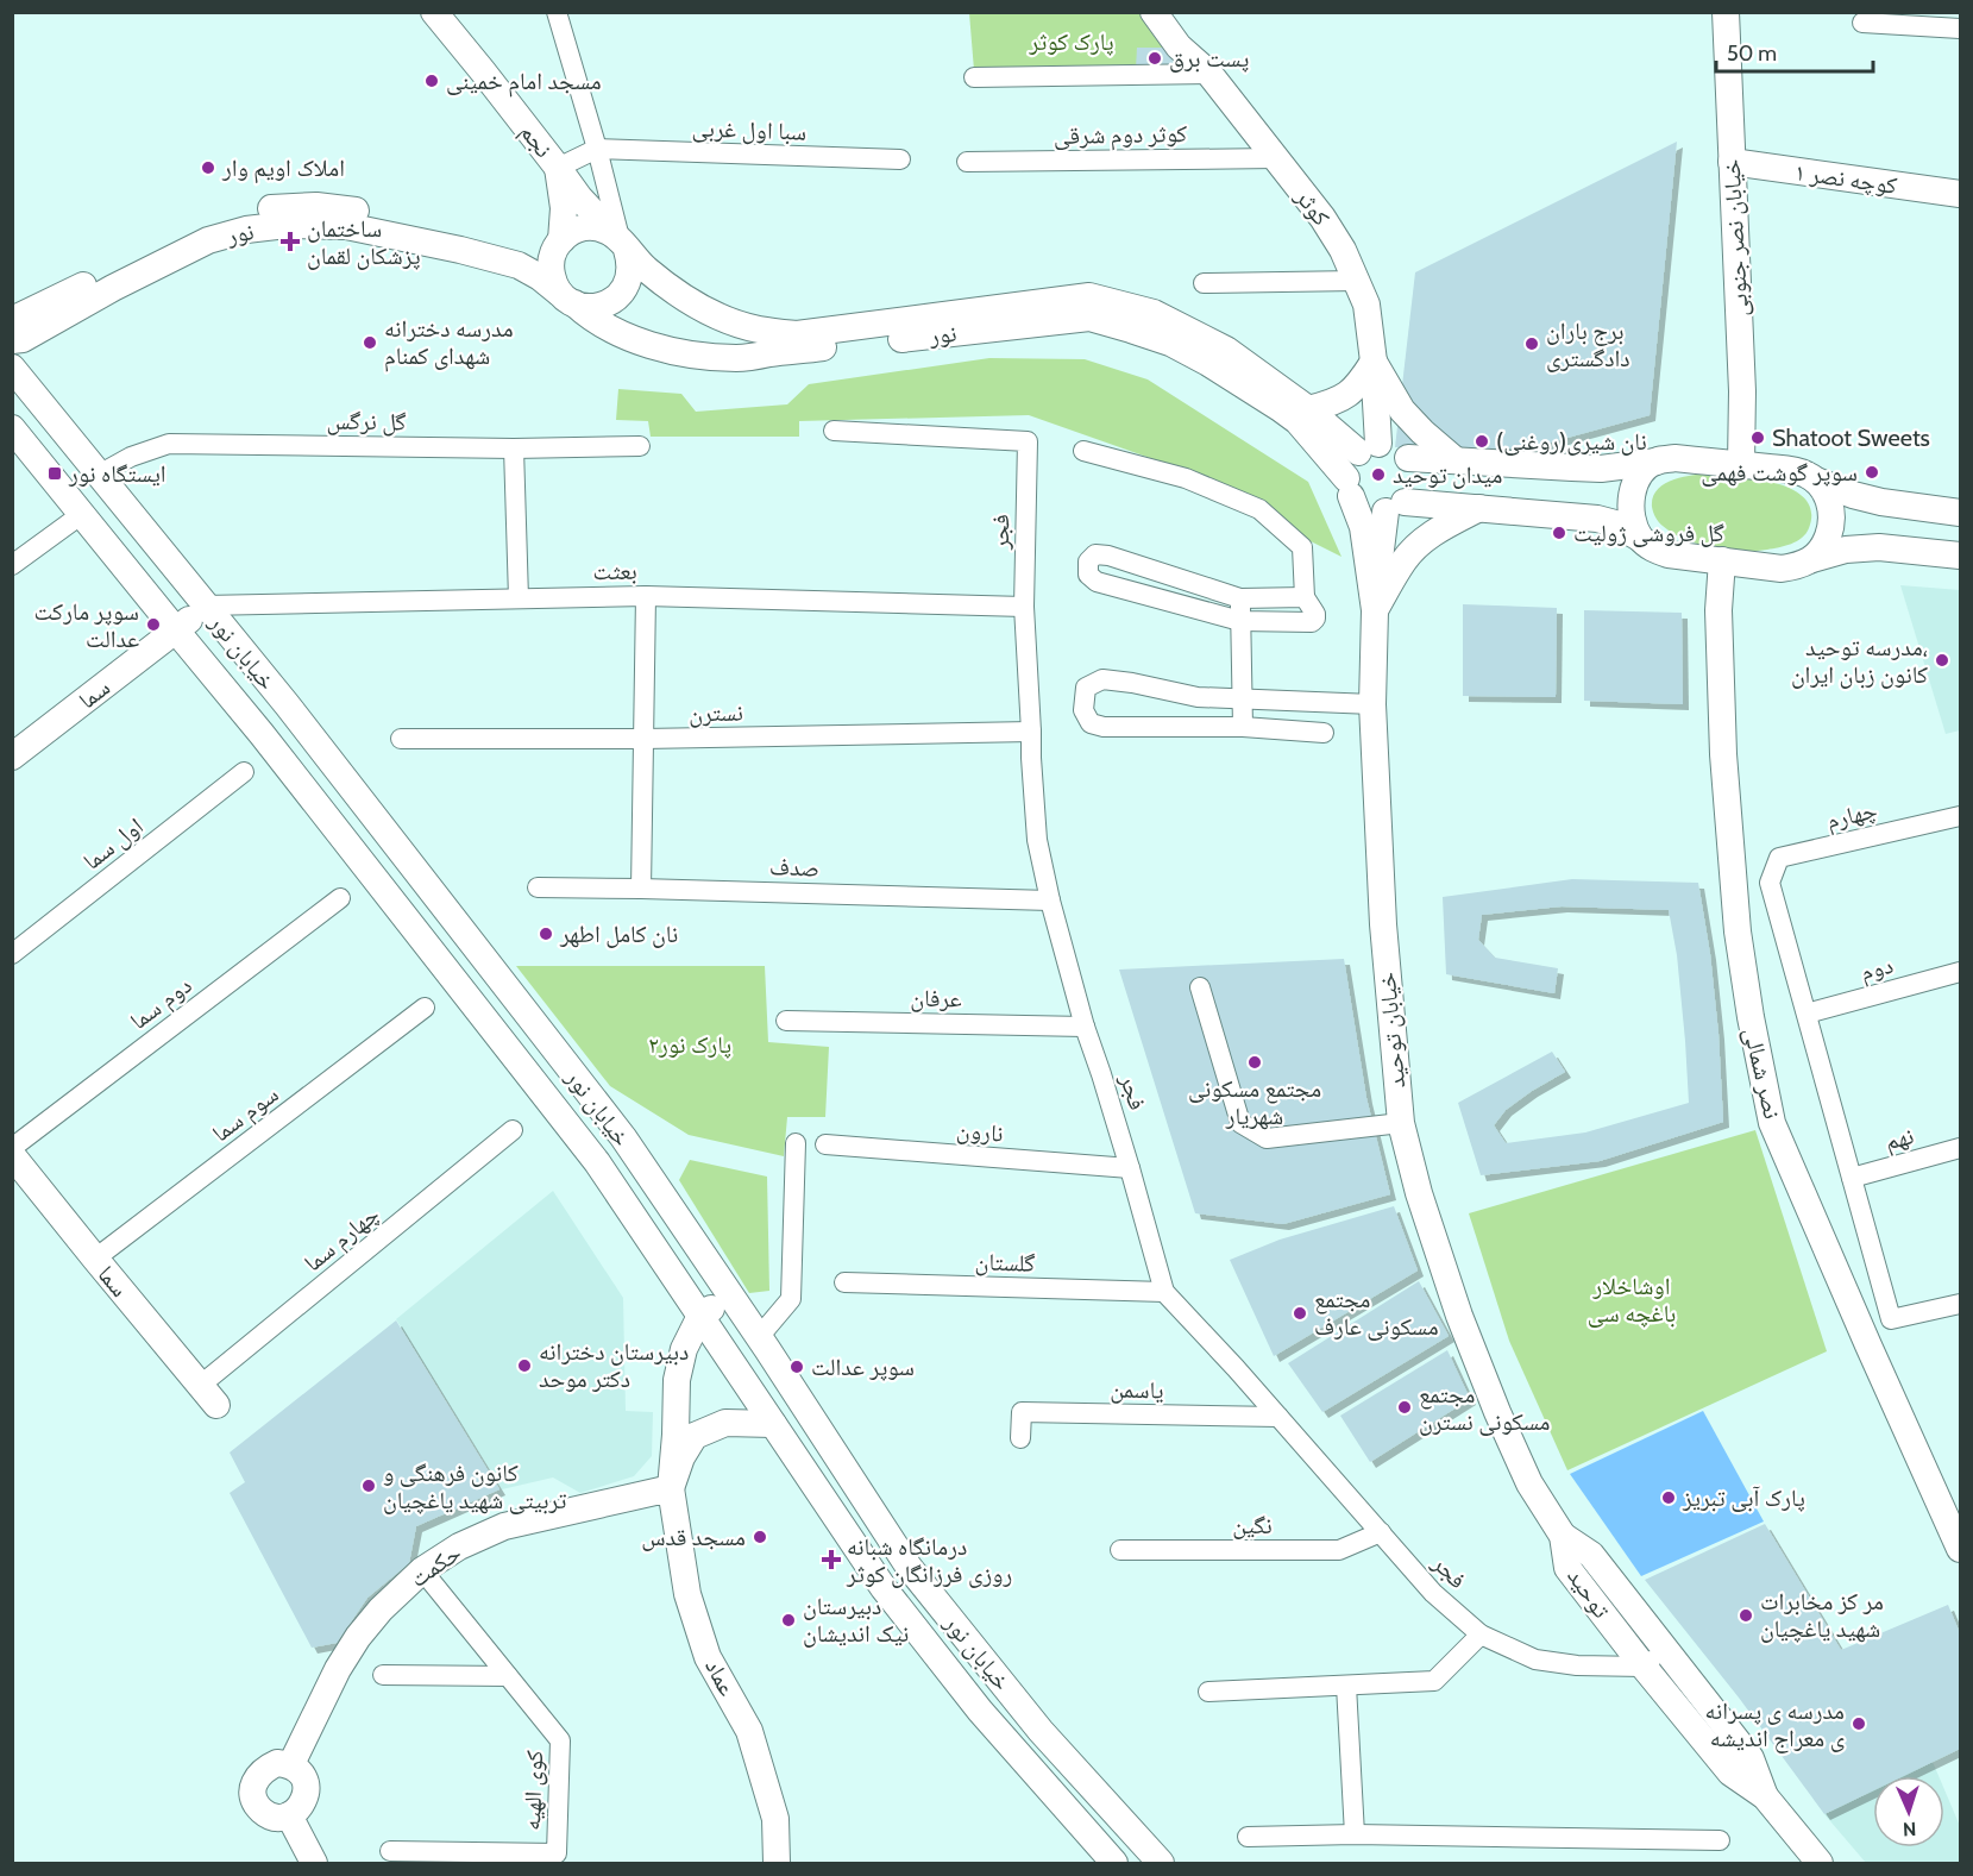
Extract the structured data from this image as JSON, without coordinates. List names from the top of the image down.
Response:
{
  "streets": {
    "main road": [
      "نجم",
      "کوچه نصر ۱",
      "کوثر",
      "نور",
      "خیابان نصر جنوبی",
      "خیابان نور",
      "سما",
      "خیابان توحید",
      "نصر شمالی",
      "حکمت",
      "توحید",
      "عماد"
    ],
    "street": [
      "سبا اول غربی",
      "کوثر دوم شرقی",
      "گل نرگس",
      "فجر",
      "بعثت",
      "نسترن",
      "چهارم",
      "اول سما",
      "صدف",
      "دوم",
      "عرفان",
      "دوم سما",
      "سوم سما",
      "نارون",
      "نهم",
      "چهارم سما",
      "گلستان",
      "یاسمن",
      "نگین",
      "کوی الهیه"
    ]
  },
  "crossings": [
    ["کوثر دوم شرقی", "کوثر"],
    ["نجم", "نور"],
    ["کوچه نصر ۱", "خیابان نصر جنوبی"],
    ["کوثر", "خیابان توحید"],
    ["گل نرگس", "خیابان نور"],
    ["فجر", "بعثت"],
    ["فجر", "نسترن"],
    ["فجر", "صدف"],
    ["فجر", "عرفان"],
    ["فجر", "نارون"],
    ["فجر", "گلستان"],
    ["فجر", "یاسمن"],
    ["فجر", "نگین"],
    ["فجر", "توحید"],
    ["بعثت", "خیابان نور"],
    ["بعثت", "سما"],
    ["خیابان نور", "سما"],
    ["سما", "سوم سما"],
    ["سما", "چهارم سما"],
    ["چهارم", "دوم"],
    ["خیابان توحید", "توحید"],
    ["حکمت", "عماد"],
    ["حکمت", "کوی الهیه"]
  ],
  "parks": ["پارک کوثر", "پارک نور۲", "اوشاخلار باغچه سی"],
  "places": {
    "other": [
      "پست برق",
      "مسجد امام خمینی",
      "املاک اویم وار",
      "مدرسه دخترانه شهدای کمنام",
      "برج باران دادگستری",
      "Shatoot Sweets",
      "نان شیری(روغنی)",
      "سوپر گوشت فهمی",
      "میدان توحید",
      "گل فروشی ژولیت",
      "سوپر مارکت عدالت",
      "مدرسه توحید، کانون زبان ایران",
      "نان کامل اطهر",
      "مجتمع مسکونی شهریار",
      "مجتمع مسکونی عارف",
      "دبیرستان دخترانه دکتر موحد",
      "سوپر عدالت",
      "مجتمع مسکونی نسترن",
      "کانون فرهنگی و تربیتی شهید یاغچیان",
      "پارک آبی تبریز",
      "مسجد قدس",
      "مر کز مخابرات شهید یاغچیان",
      "دبیرستان نیک اندیشان",
      "مدرسه ی پسرانه ی معراج اندیشه"
    ],
    "health": ["ساختمان پزشکان لقمان", "درمانگاه شبانه روزی فرزانگان کوثر"],
    "transit": ["ایستگاه نور"]
  },
  "scale_bar": "50 m",
  "north": "bottom"
}
